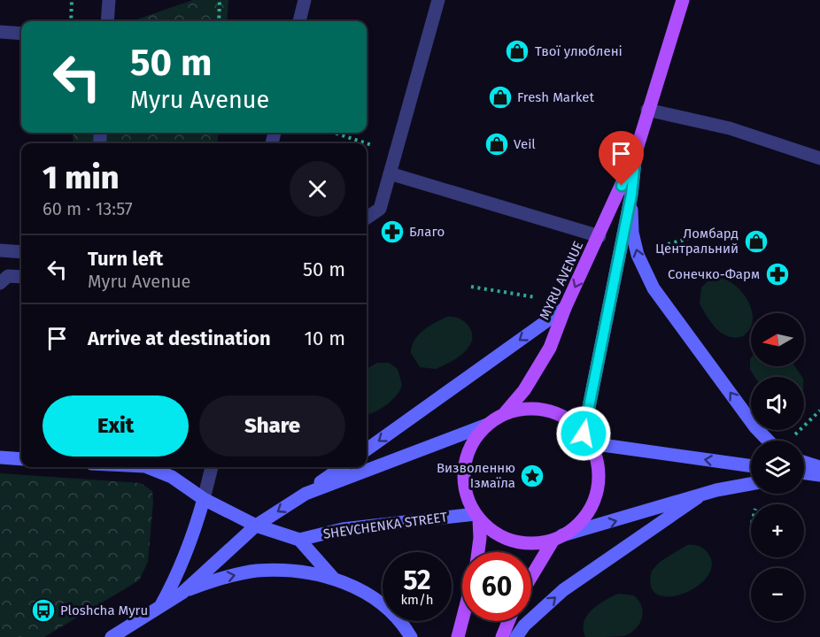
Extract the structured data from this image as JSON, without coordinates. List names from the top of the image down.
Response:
{
  "streets": {
    "main road": ["MYRU AVENUE", "SHEVCHENKA STREET"]
  },
  "crossings": [
    ["MYRU AVENUE", "SHEVCHENKA STREET"]
  ],
  "places": {
    "shop": [
      "Твої улюблені",
      "Fresh Market",
      "Veil",
      "Ломбард Центральний"
    ],
    "pharmacy": ["Благо", "Сонечко-Фарм"],
    "place": ["Визволенню Ізмаїла"],
    "bus stop": ["Ploshcha Myru"]
  },
  "north": "left",
  "page": {
    "turn": ["50 m", "Myru Avenue"],
    "heading": ["1 min", "60 m · 13:57"],
    "list": [
      {
        "name": "Turn left",
        "note": "Myru Avenue",
        "value": "50 m"
      },
      {
        "name": "Arrive at destination",
        "value": "10 m"
      }
    ],
    "map_buttons": ["+", "−"],
    "buttons": ["Exit", "Share"],
    "speed": "52 km/h",
    "limit": "60"
  }
}
